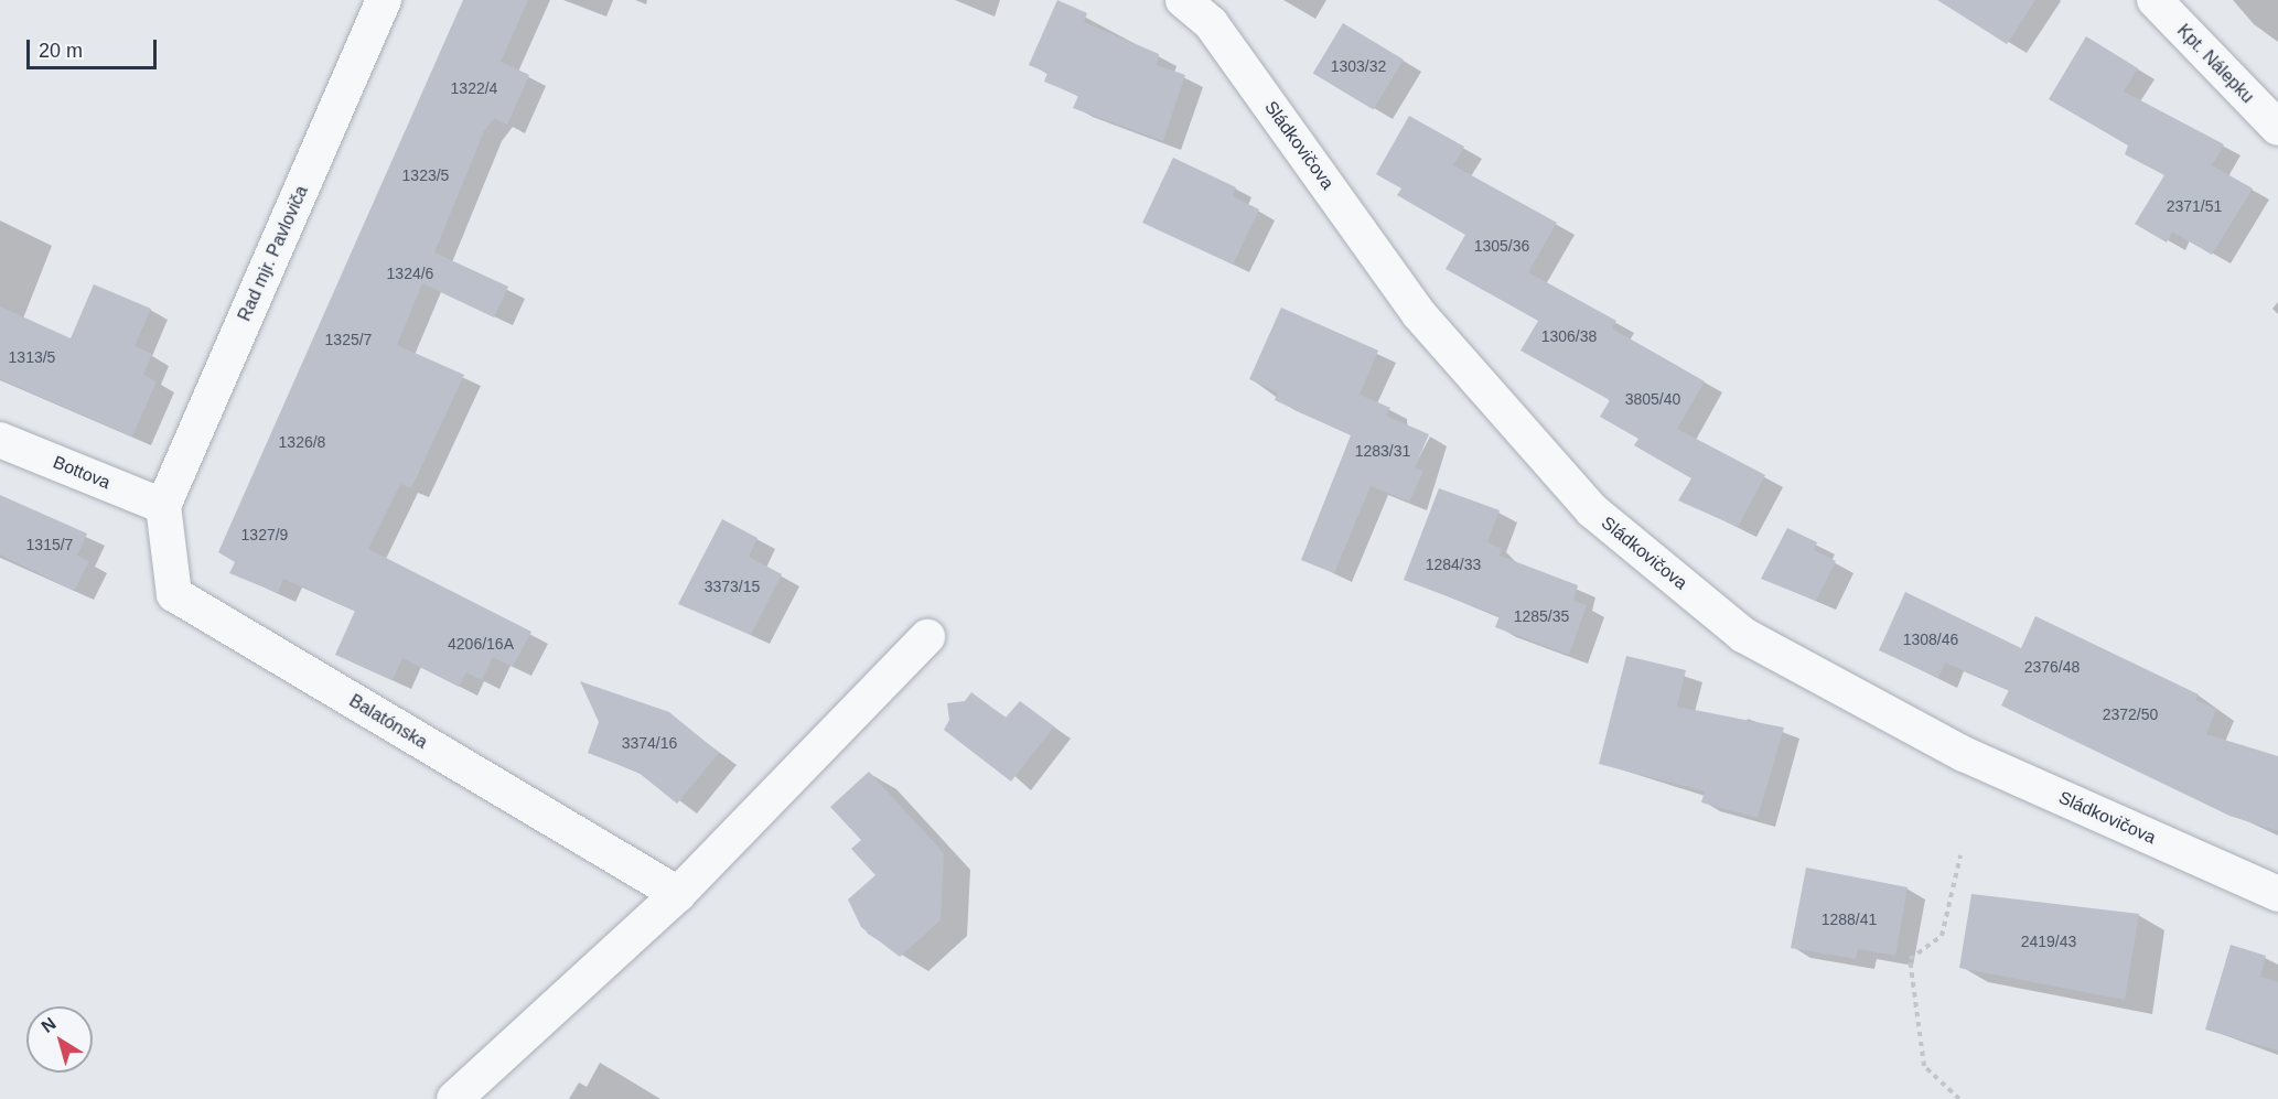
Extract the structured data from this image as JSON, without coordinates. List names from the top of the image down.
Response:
{
  "streets": {
    "street": [
      "Kpt. Nálepku",
      "Sládkovičova",
      "Rad mjr. Pavloviča",
      "Bottova",
      "Balatónska"
    ]
  },
  "crossings": [
    ["Rad mjr. Pavloviča", "Bottova"],
    ["Rad mjr. Pavloviča", "Balatónska"],
    ["Bottova", "Balatónska"]
  ],
  "house_numbers": [
    "1303/32",
    "1322/4",
    "1323/5",
    "2371/51",
    "1305/36",
    "1324/6",
    "1306/38",
    "1325/7",
    "1313/5",
    "3805/40",
    "1326/8",
    "1283/31",
    "1327/9",
    "1315/7",
    "1284/33",
    "3373/15",
    "1285/35",
    "1308/46",
    "4206/16A",
    "2376/48",
    "2372/50",
    "3374/16",
    "1288/41",
    "2419/43"
  ],
  "scale_bar": "20 m",
  "north": "top left"
}
